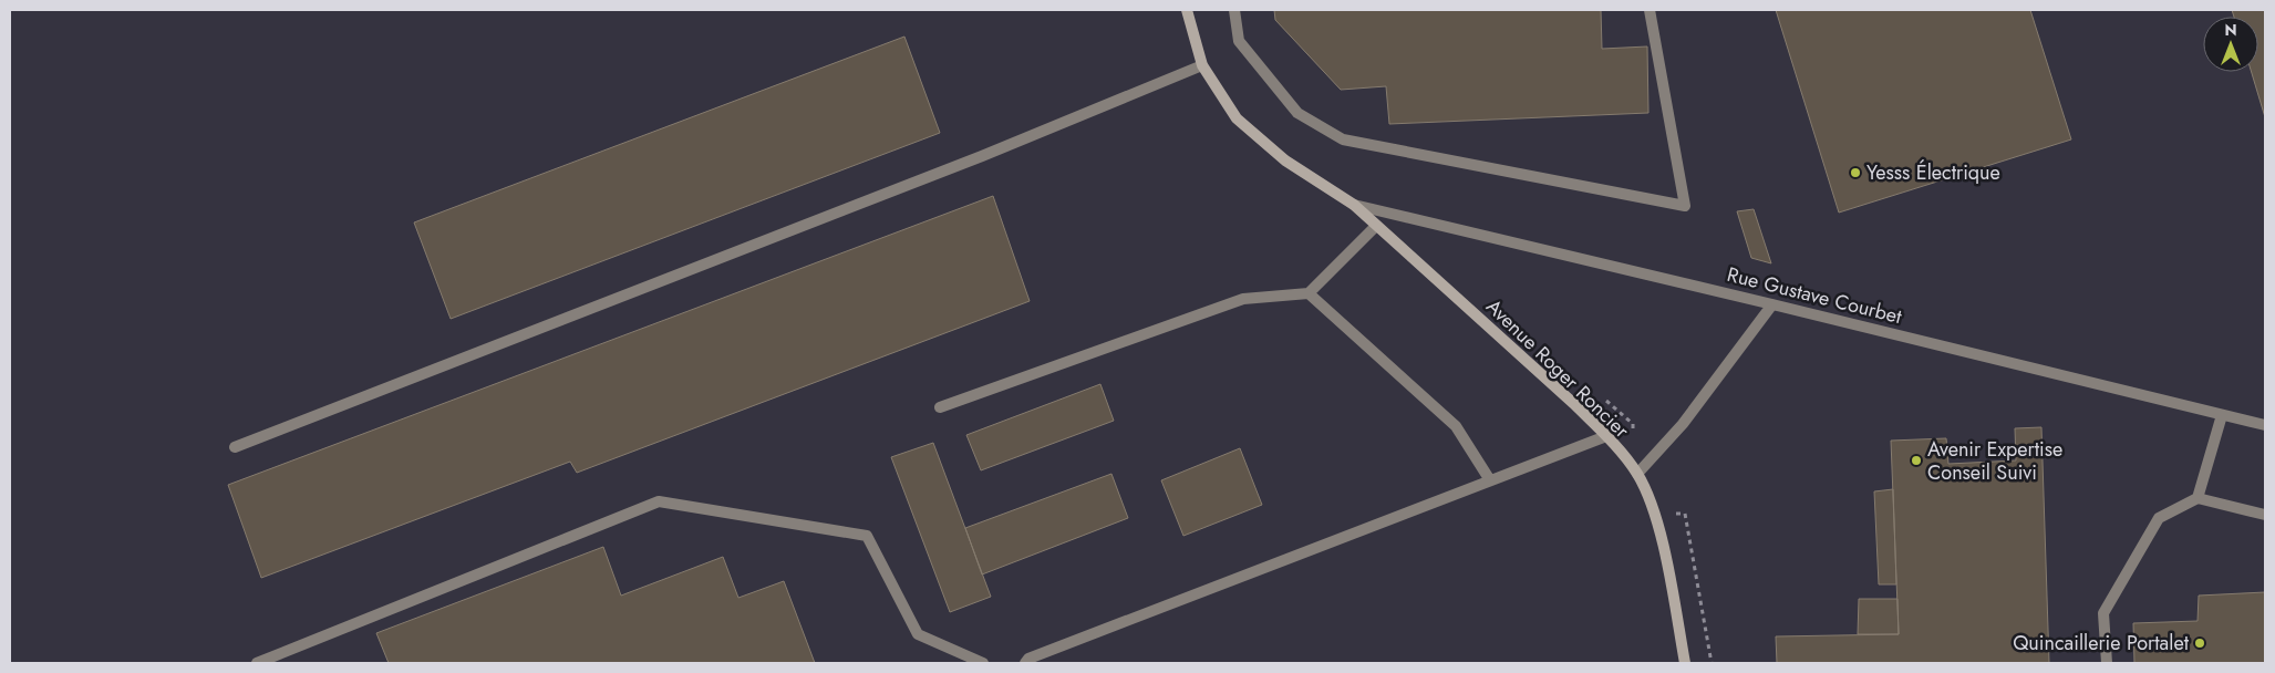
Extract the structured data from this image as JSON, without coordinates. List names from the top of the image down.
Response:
{
  "streets": {
    "street": ["Rue Gustave Courbet", "Avenue Roger Roncier"]
  },
  "crossings": [
    ["Rue Gustave Courbet", "Avenue Roger Roncier"]
  ],
  "places": ["Yesss Électrique", "Avenir Expertise Conseil Suivi", "Quincaillerie Portalet"],
  "north": "top"
}
